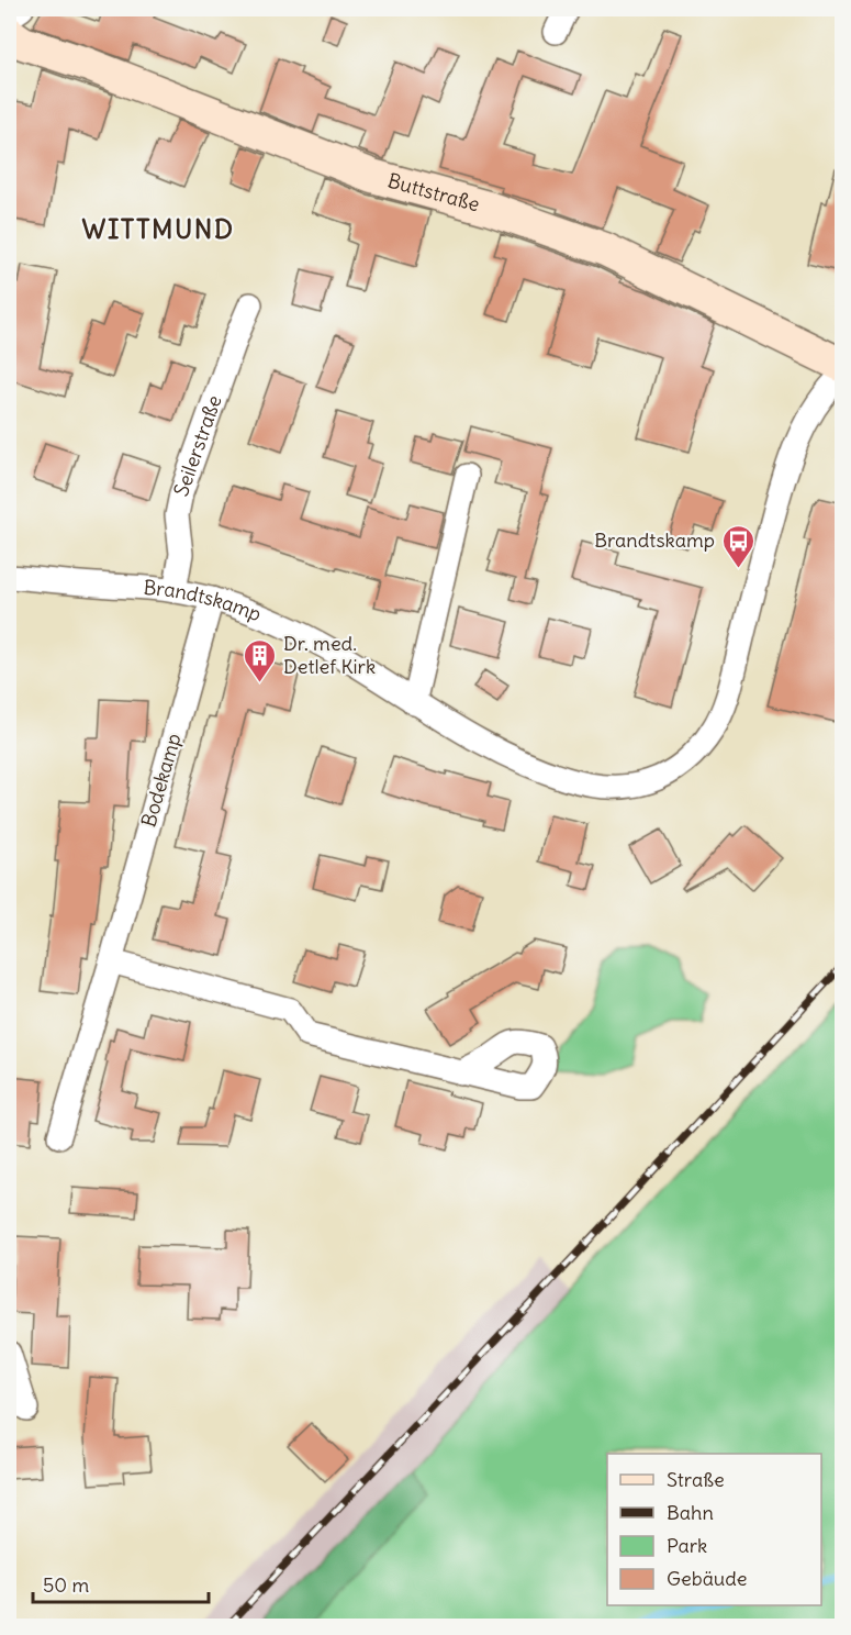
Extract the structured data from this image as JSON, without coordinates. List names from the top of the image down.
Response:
{
  "streets": {
    "street": [
      "Buttstraße",
      "Seilerstraße",
      "Brandtskamp",
      "Bodekamp"
    ]
  },
  "crossings": [
    ["Seilerstraße", "Brandtskamp"],
    ["Brandtskamp", "Bodekamp"]
  ],
  "districts": ["WITTMUND"],
  "places": {
    "bus stop": ["Brandtskamp"],
    "building": ["Dr. med. Detlef Kirk"]
  },
  "legend": [
    "Straße",
    "Bahn",
    "Park",
    "Gebäude"
  ],
  "scale_bar": "50 m"
}
